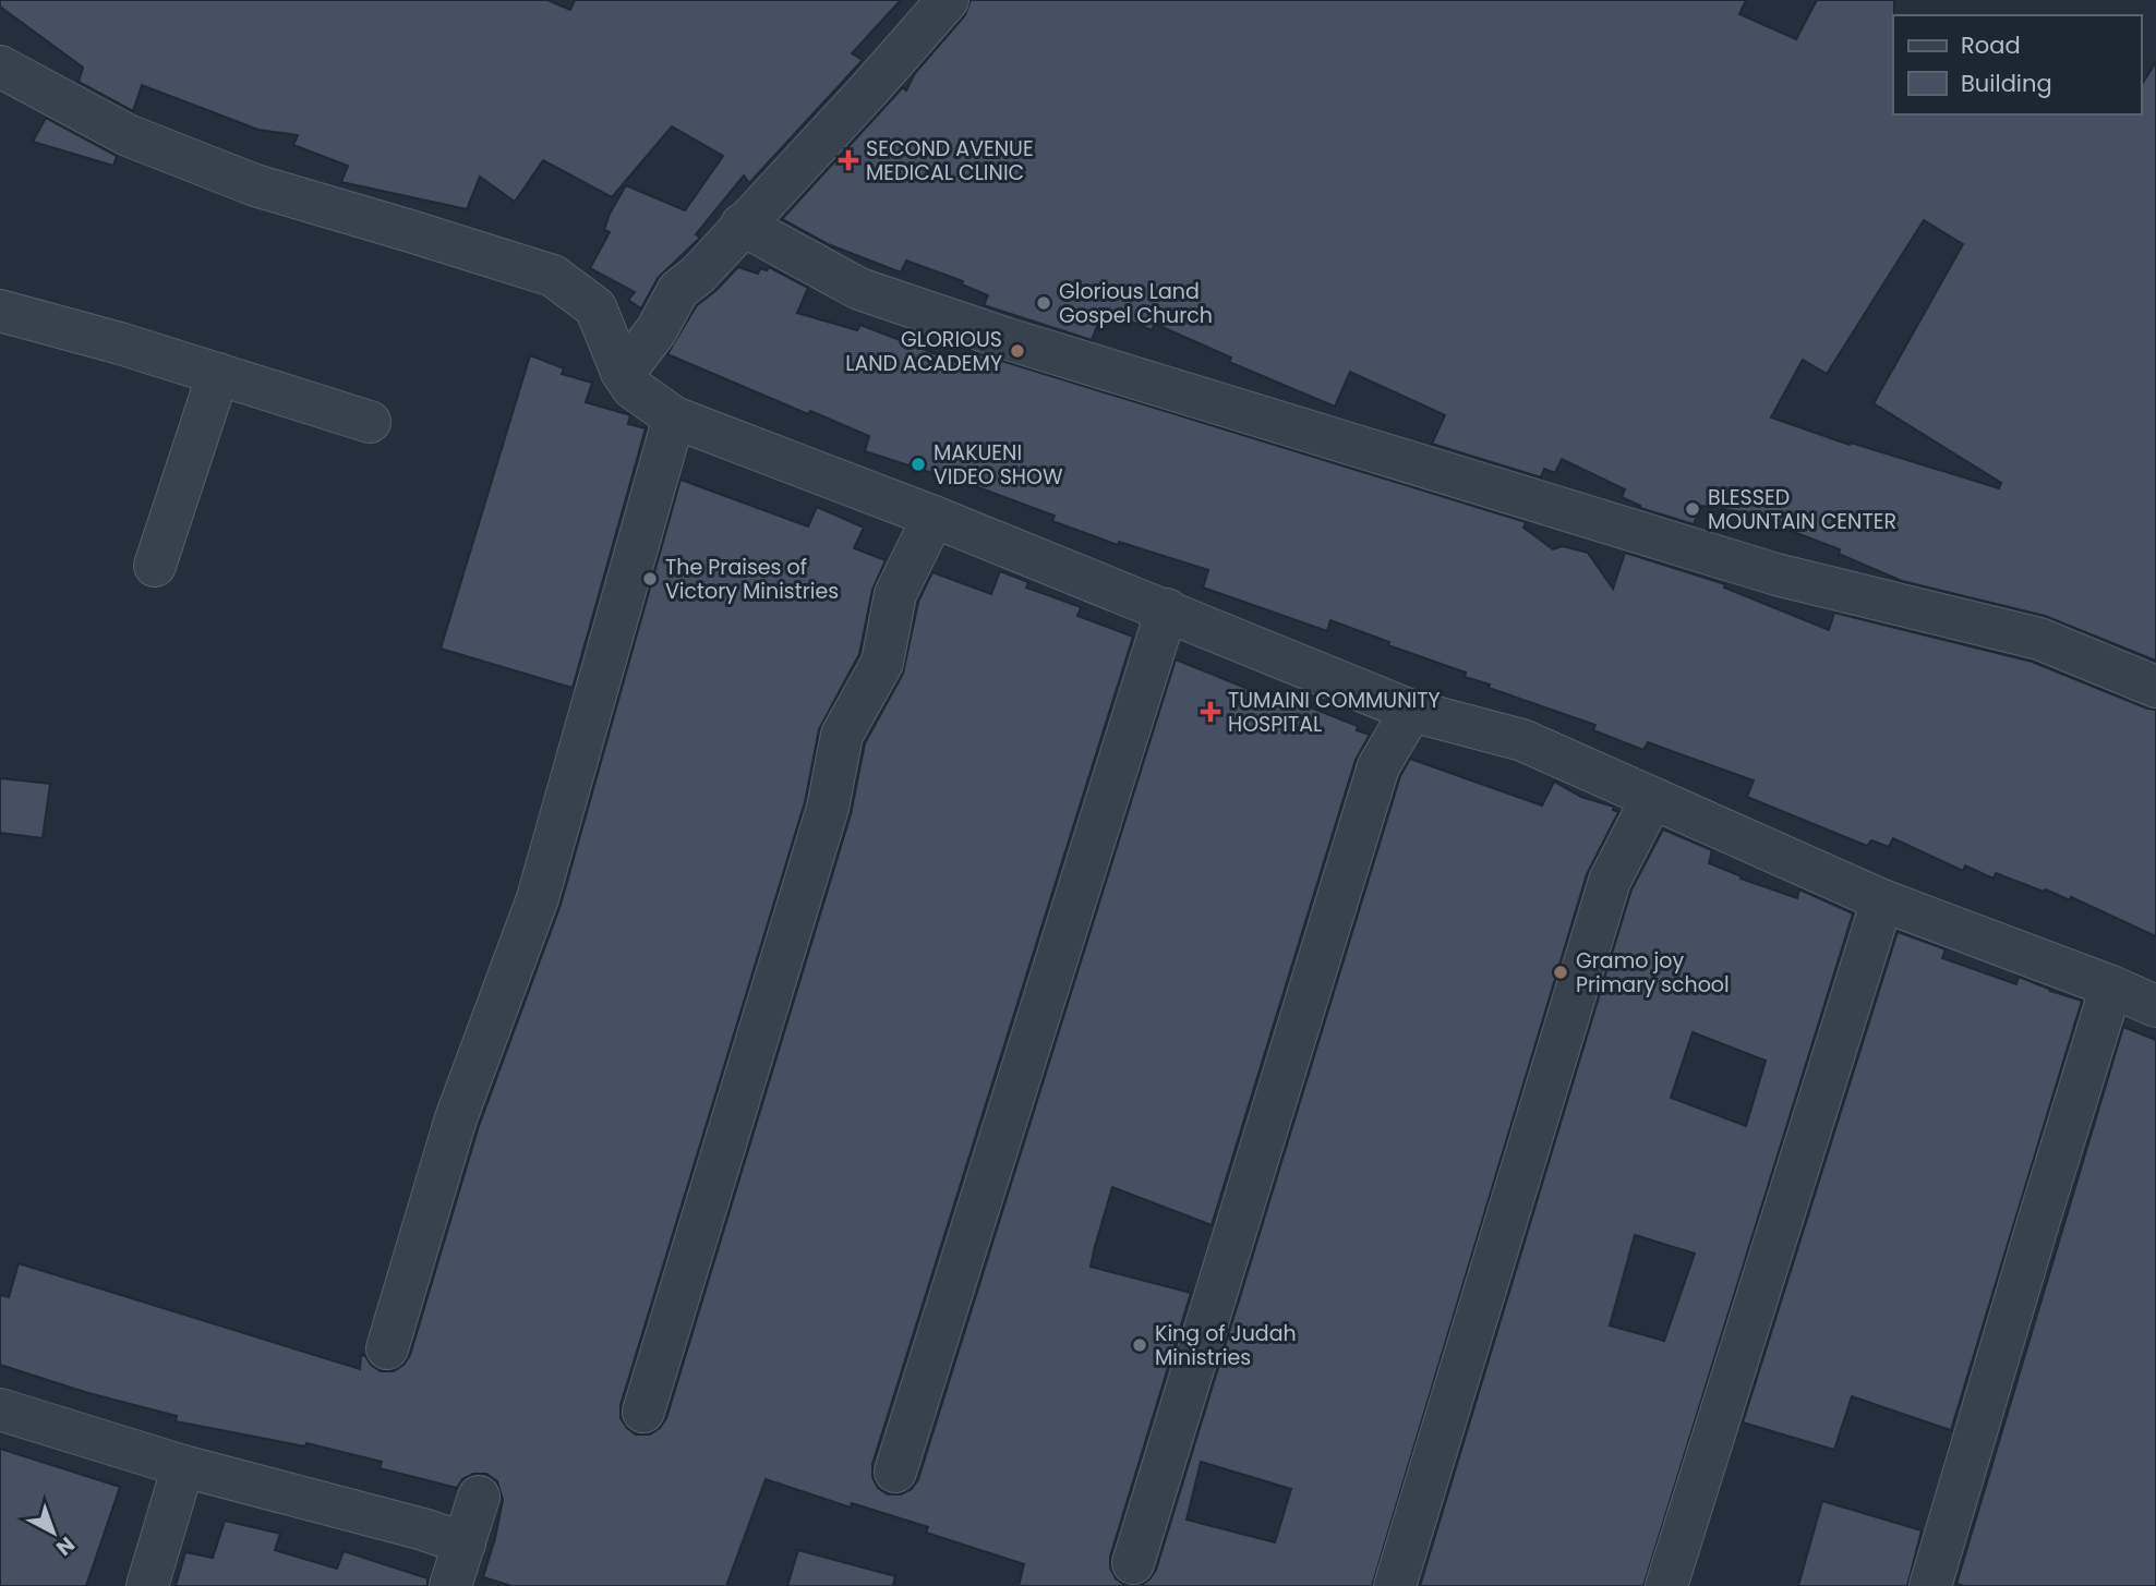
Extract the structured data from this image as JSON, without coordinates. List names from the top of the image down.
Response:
{
  "places": {
    "health": ["SECOND AVENUE MEDICAL CLINIC", "TUMAINI COMMUNITY HOSPITAL"],
    "other": [
      "Glorious Land Gospel Church",
      "GLORIOUS LAND ACADEMY",
      "MAKUENI VIDEO SHOW",
      "BLESSED MOUNTAIN CENTER",
      "The Praises of Victory Ministries",
      "Gramo joy Primary school",
      "King of Judah Ministries"
    ]
  },
  "legend": ["Road", "Building"],
  "north": "bottom right"
}
